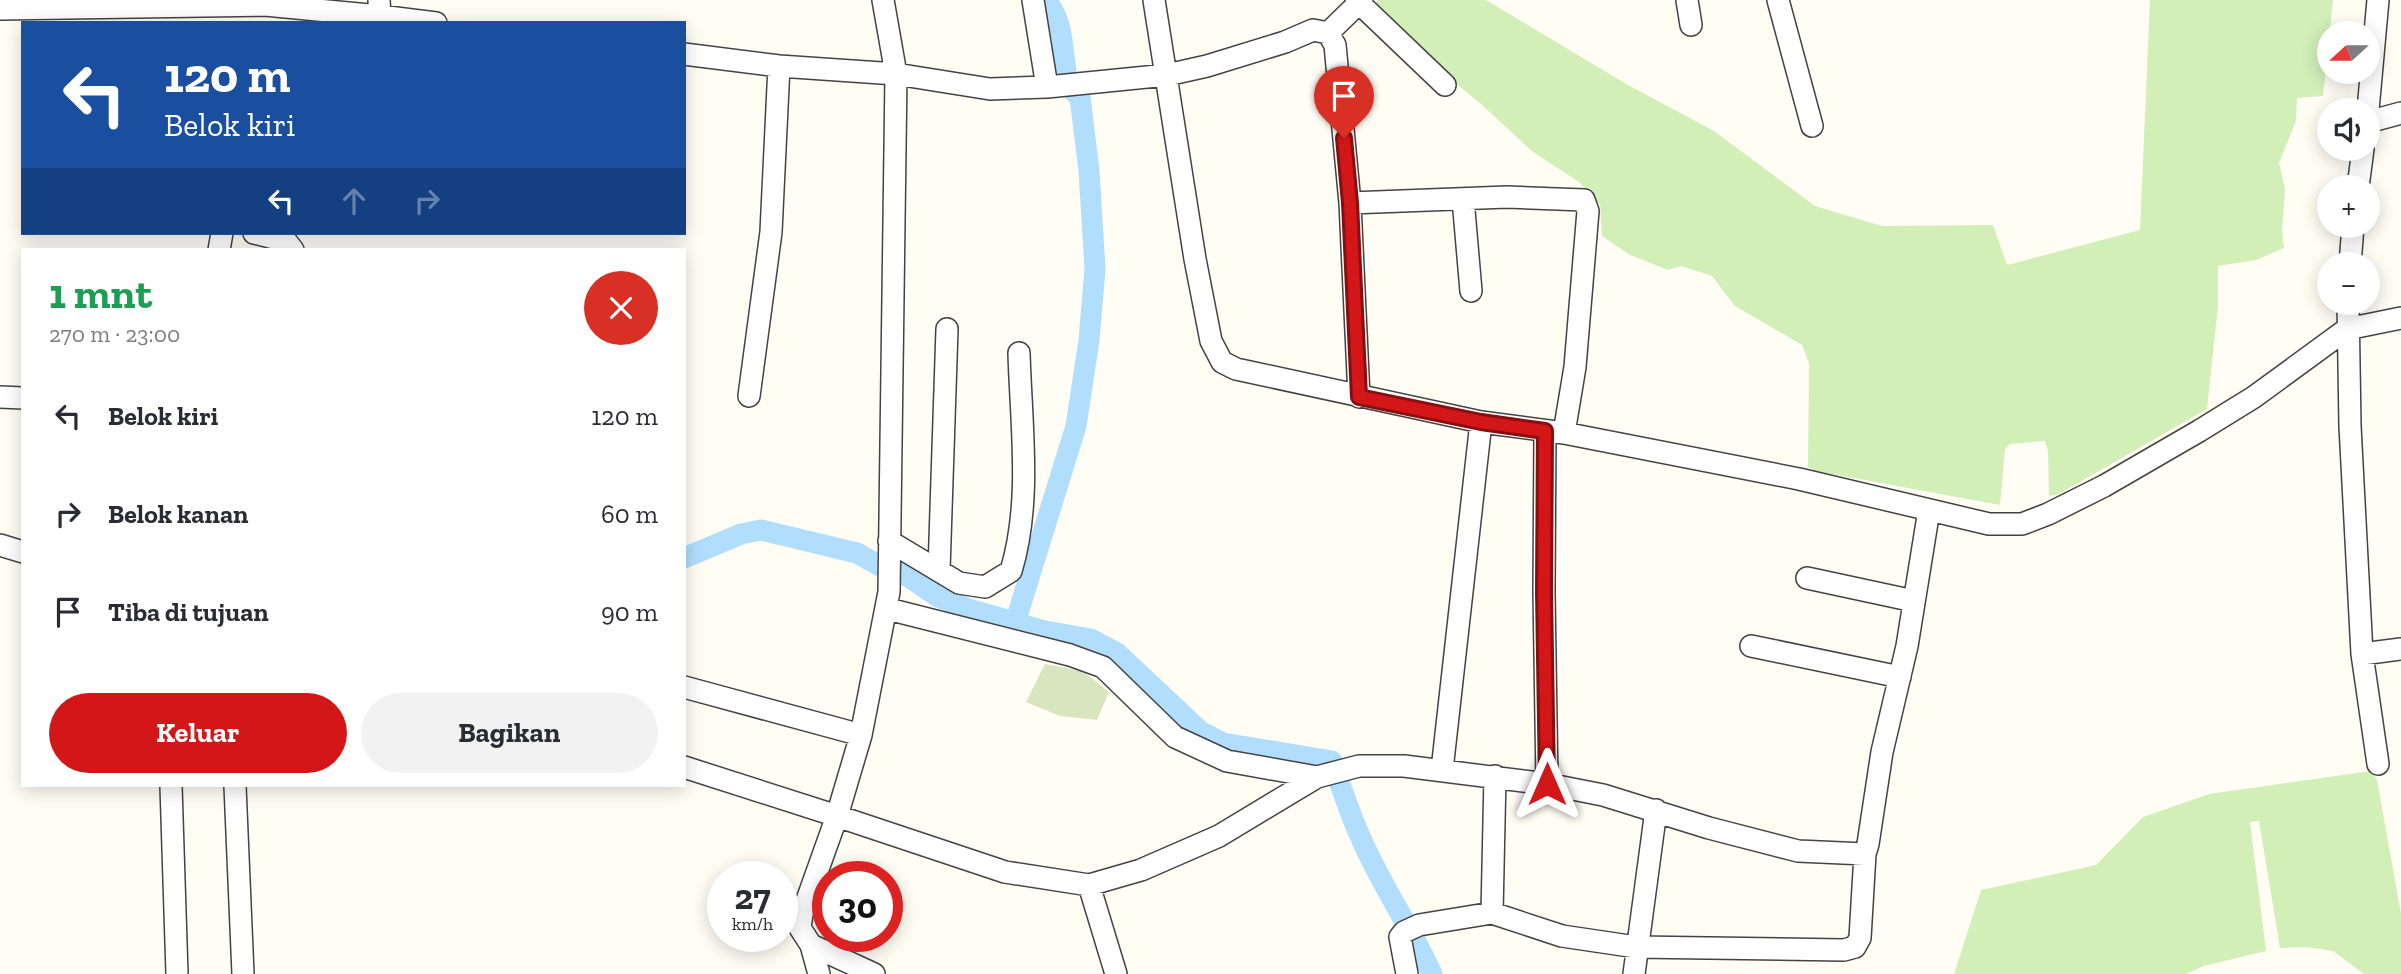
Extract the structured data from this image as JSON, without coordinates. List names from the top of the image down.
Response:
{
  "north": "left",
  "page": {
    "map_buttons": ["+", "−"],
    "turn": ["120 m", "Belok kiri"],
    "heading": ["1 mnt", "270 m · 23:00"],
    "list": [
      {
        "name": "Belok kiri",
        "value": "120 m"
      },
      {
        "name": "Belok kanan",
        "value": "60 m"
      },
      {
        "name": "Tiba di tujuan",
        "value": "90 m"
      }
    ],
    "buttons": ["Keluar", "Bagikan"],
    "speed": "27 km/h",
    "limit": "30"
  }
}
